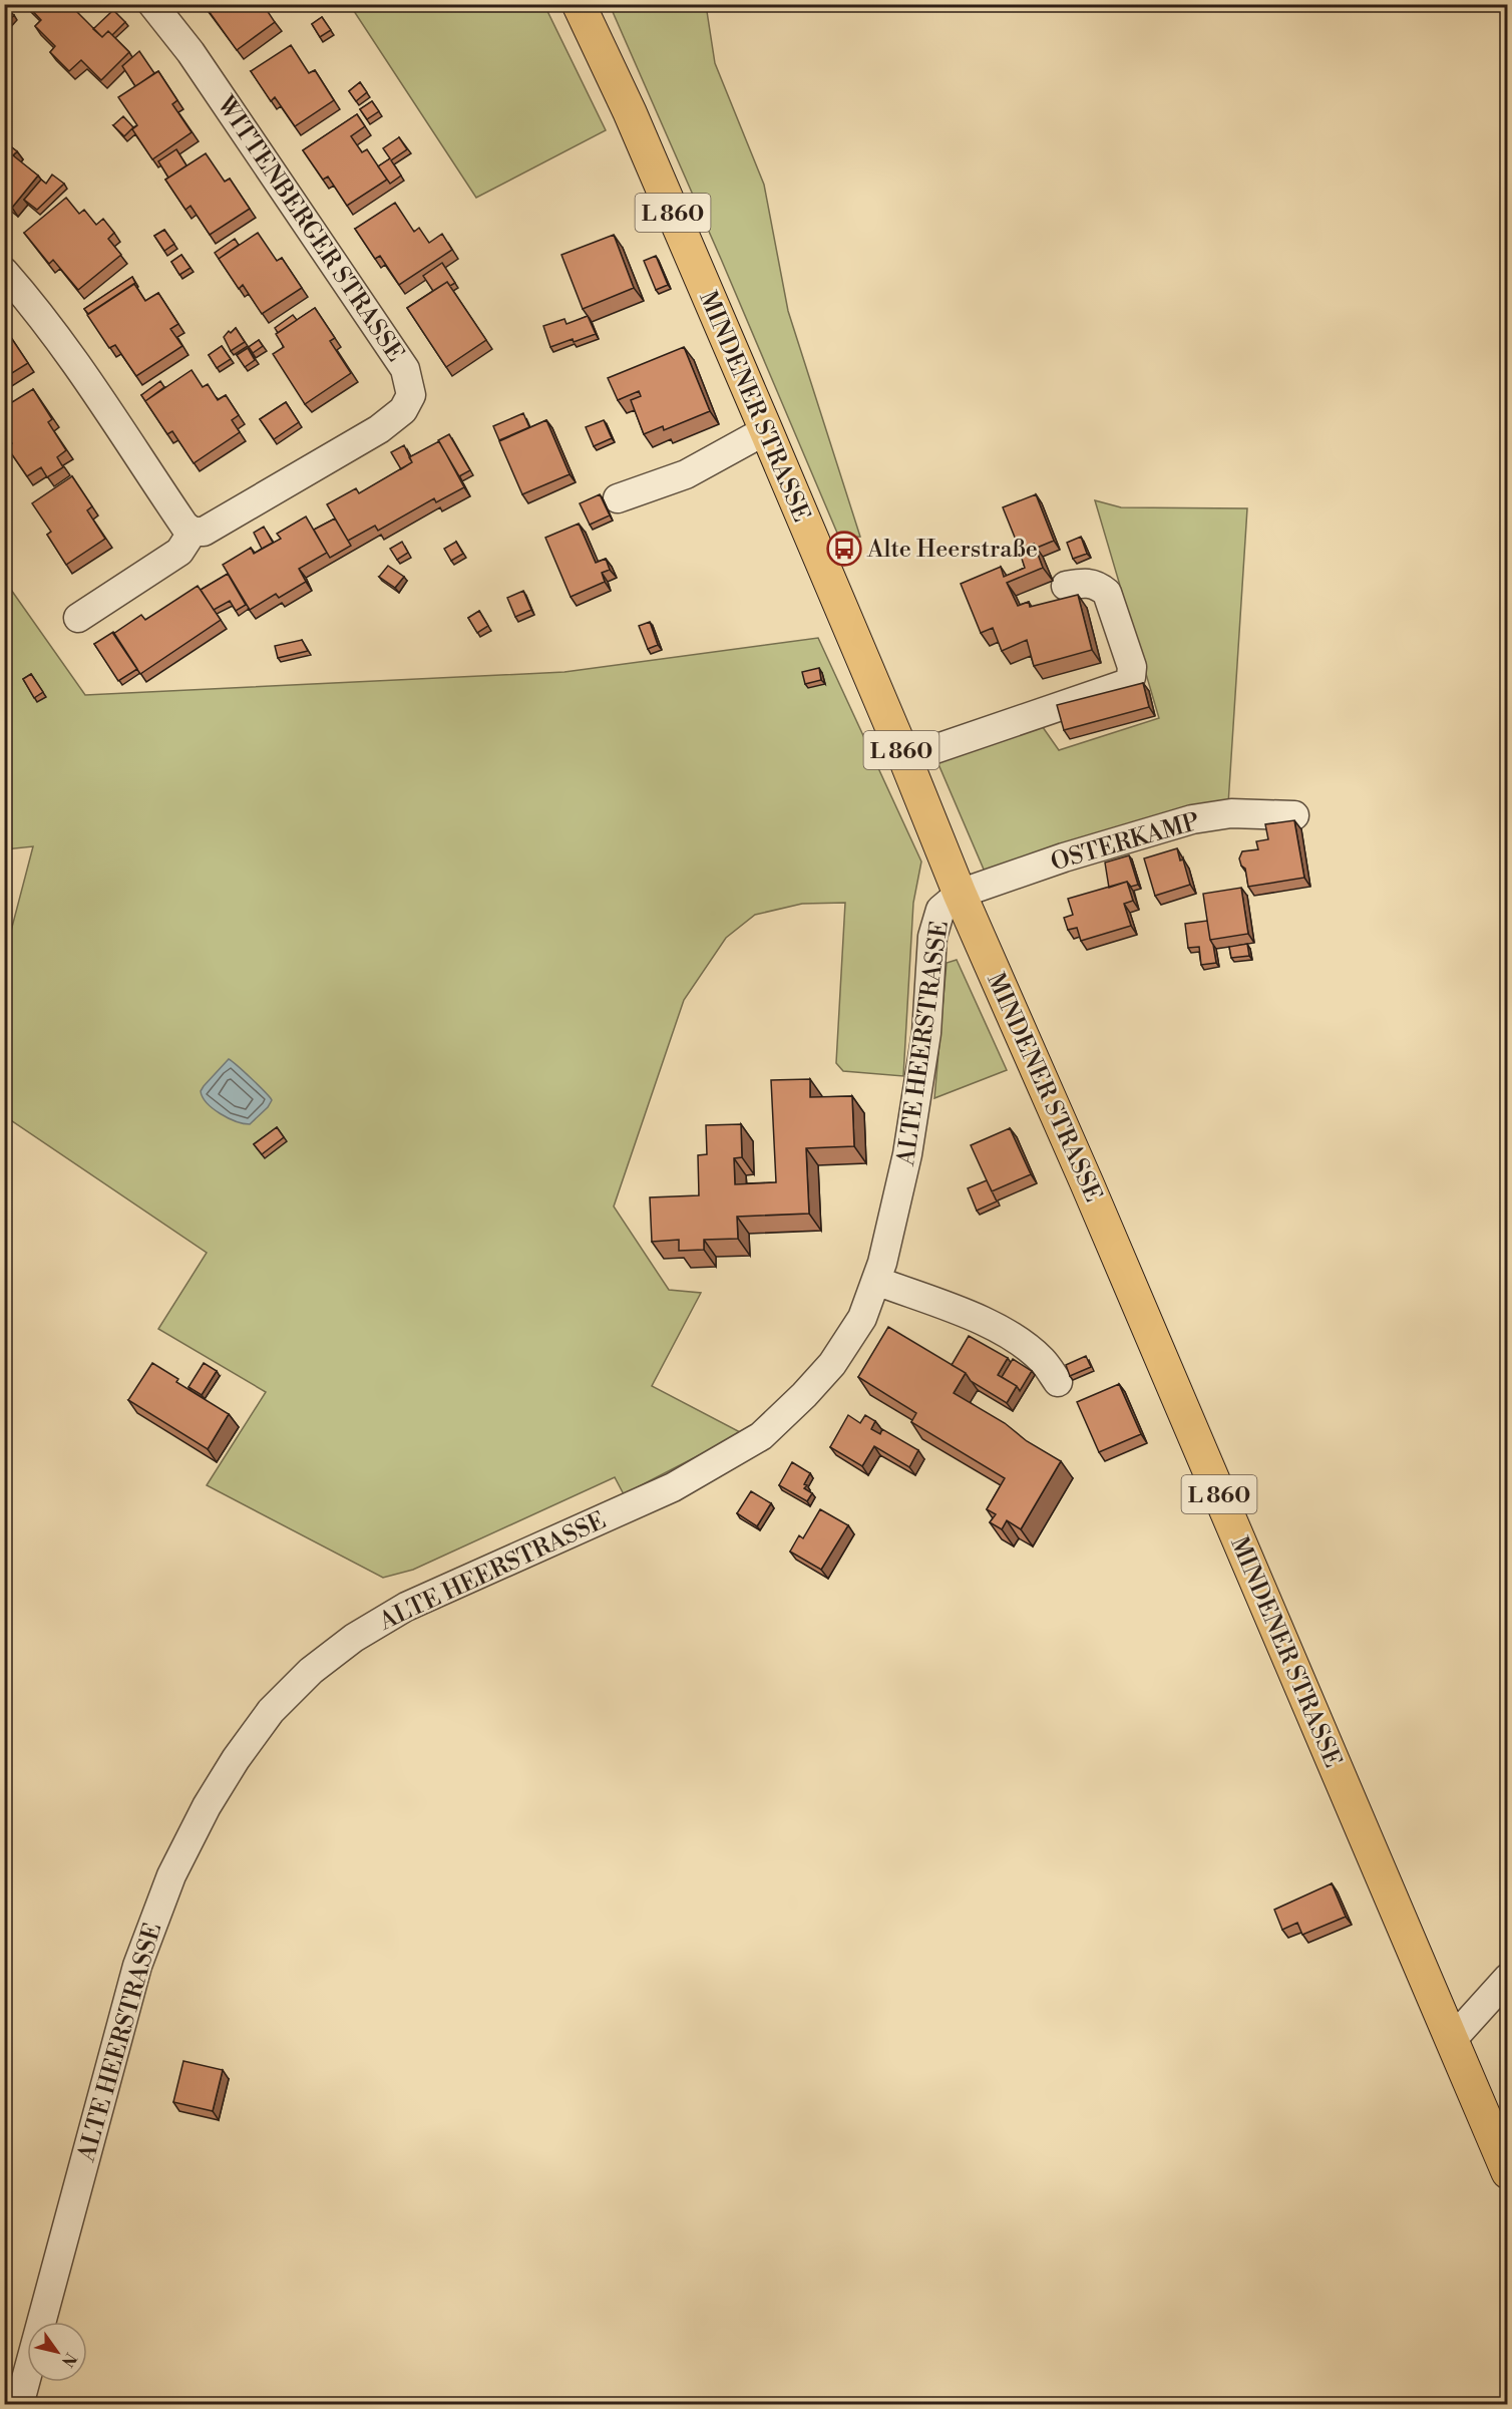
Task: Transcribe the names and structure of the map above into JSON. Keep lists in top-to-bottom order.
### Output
{
  "streets": {
    "main road": ["L 860", "MINDENER STRASSE"],
    "street": ["WITTENBERGER STRASSE", "OSTERKAMP", "ALTE HEERSTRASSE"]
  },
  "crossings": [
    ["MINDENER STRASSE", "OSTERKAMP"],
    ["MINDENER STRASSE", "ALTE HEERSTRASSE"],
    ["OSTERKAMP", "ALTE HEERSTRASSE"]
  ],
  "places": {
    "bus stop": ["Alte Heerstraße"]
  },
  "north": "bottom right"
}
